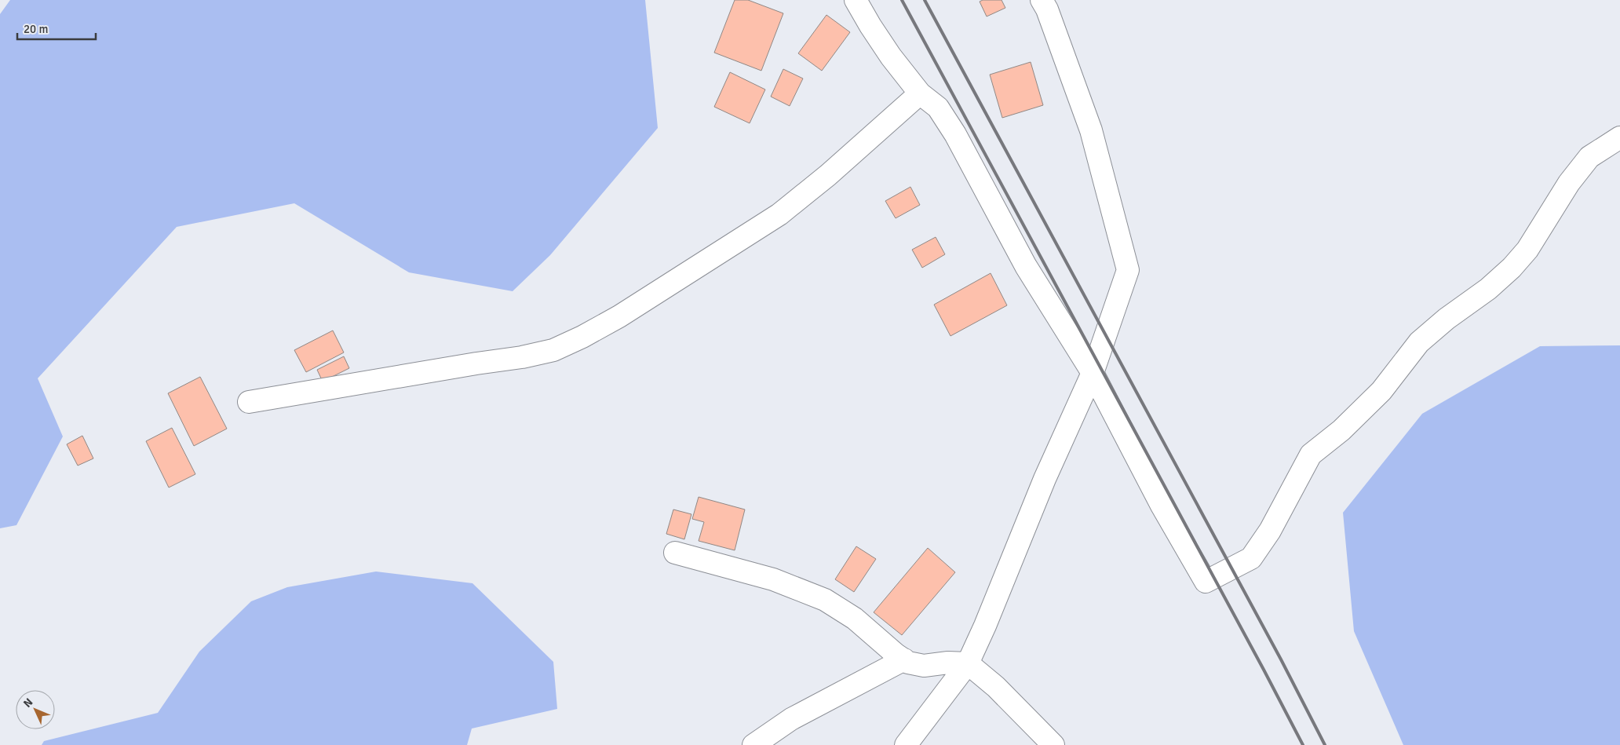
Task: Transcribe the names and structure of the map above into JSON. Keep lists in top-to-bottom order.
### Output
{
  "scale_bar": "20 m",
  "north": "top left"
}
